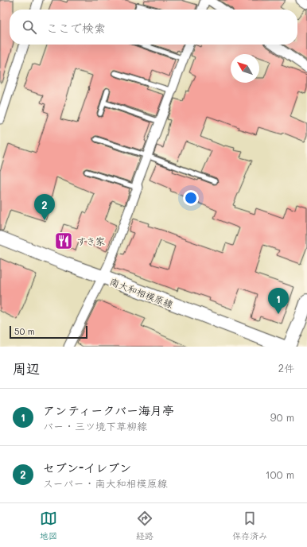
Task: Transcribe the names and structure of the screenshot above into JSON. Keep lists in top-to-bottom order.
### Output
{
  "streets": {
    "street": ["南大和相模原線"]
  },
  "places": {
    "restaurant": ["すき家"]
  },
  "scale_bar": "50 m",
  "north": "top left",
  "page": {
    "search": "ここで検索",
    "pins": ["2", "1"],
    "scale": "50 m",
    "heading": ["周辺", "2件"],
    "list": [
      {
        "mark": "1",
        "name": "アンティークバー海月亭",
        "note": "バー · 三ツ境下草柳線",
        "value": "90 m"
      },
      {
        "mark": "2",
        "name": "セブン-イレブン",
        "note": "スーパー · 南大和相模原線",
        "value": "100 m"
      }
    ],
    "nav": ["地図", "経路", "保存済み"]
  }
}
